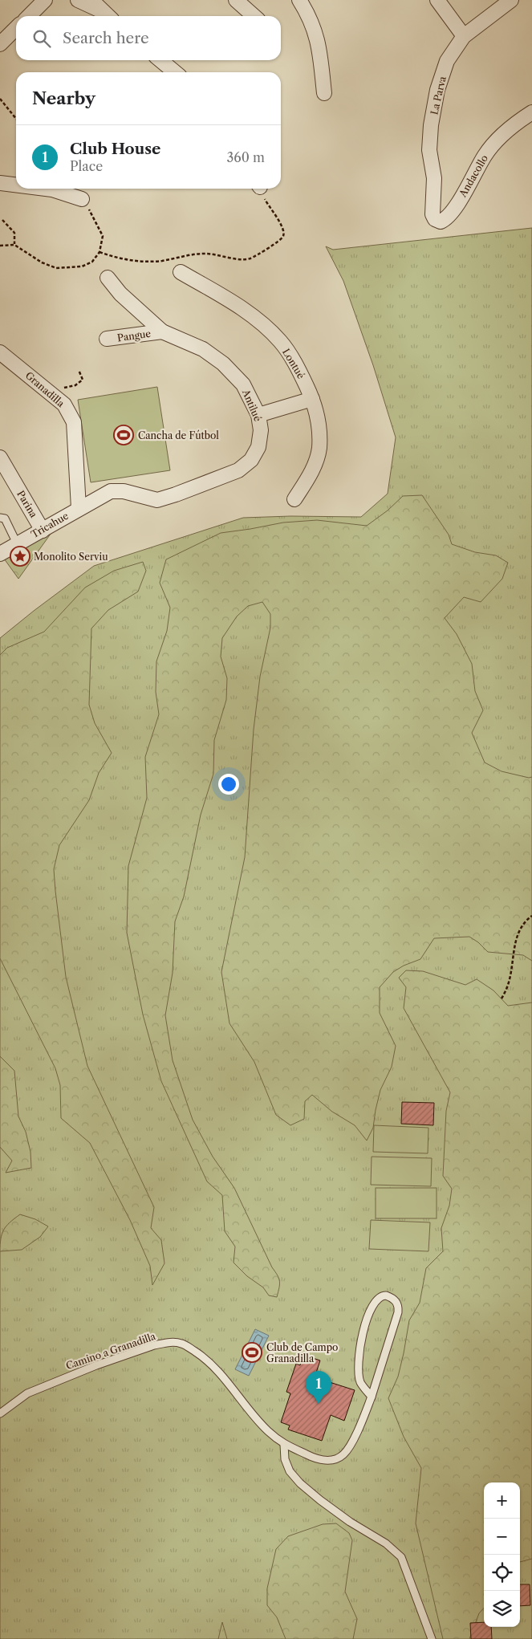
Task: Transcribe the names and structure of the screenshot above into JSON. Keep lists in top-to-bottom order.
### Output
{
  "streets": {
    "street": [
      "La Parva",
      "Andacollo",
      "Pangue",
      "Lontué",
      "Granadilla",
      "Antilué",
      "Parina",
      "Tricahue"
    ],
    "lane": ["Camino a Granadilla"]
  },
  "crossings": [
    ["La Parva", "Andacollo"],
    ["Pangue", "Antilué"],
    ["Granadilla", "Antilué"],
    ["Granadilla", "Tricahue"],
    ["Antilué", "Tricahue"],
    ["Parina", "Tricahue"]
  ],
  "places": {
    "sports": ["Cancha de Fútbol", "Club de Campo Granadilla"],
    "place": ["Monolito Serviu"]
  },
  "page": {
    "search": "Search here",
    "heading": "Nearby",
    "list": [
      {
        "mark": "1",
        "name": "Club House",
        "note": "Place",
        "value": "360 m"
      }
    ],
    "pins": "1",
    "map_buttons": ["+", "−"]
  }
}
